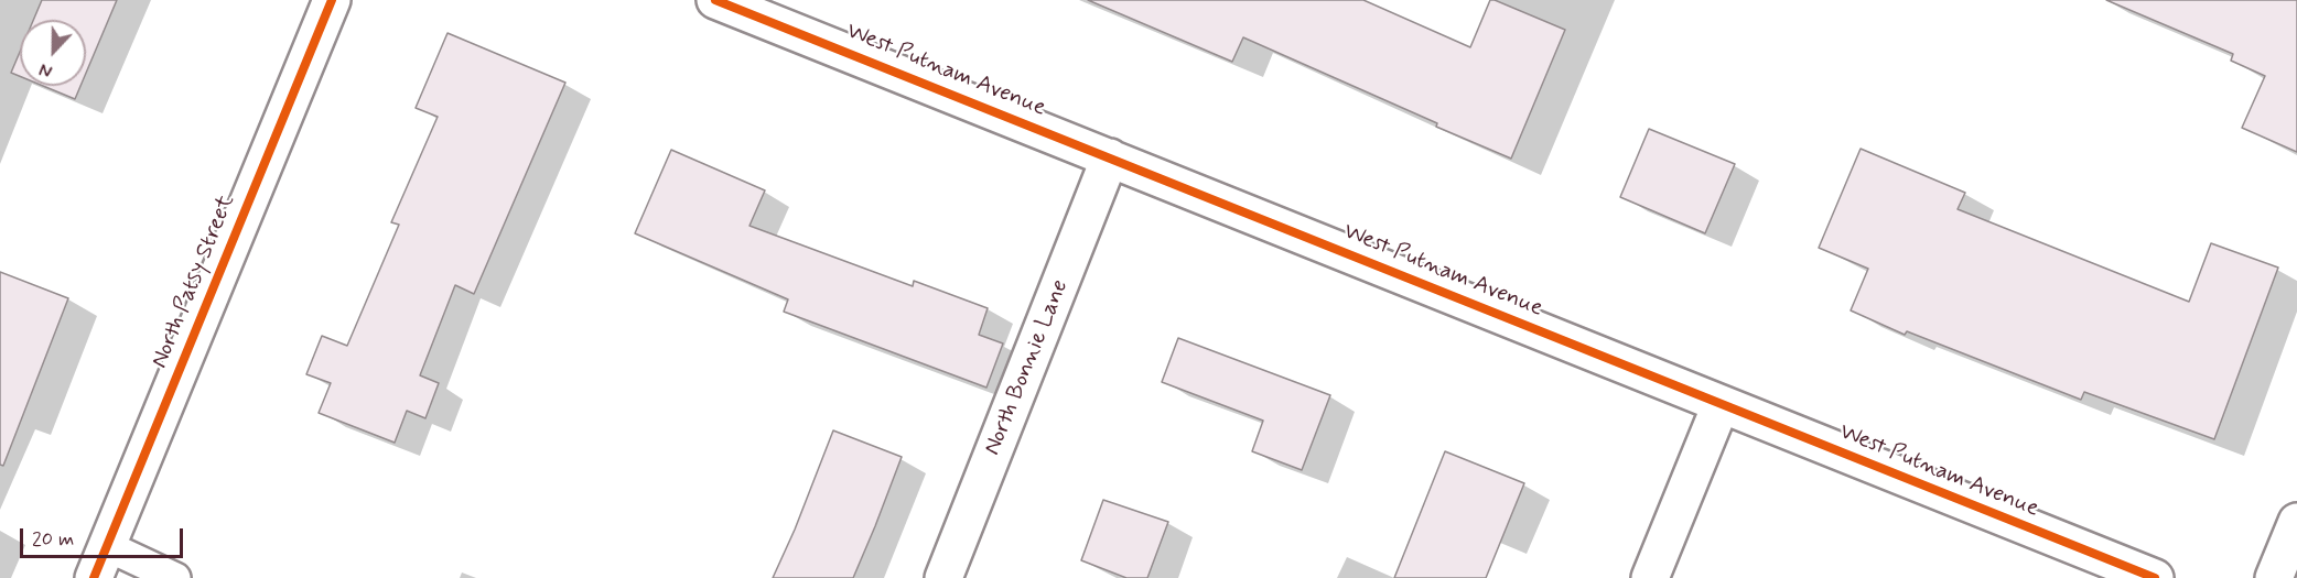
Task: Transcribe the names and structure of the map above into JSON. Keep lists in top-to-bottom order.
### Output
{
  "streets": {
    "street": ["West Putnam Avenue", "North Patsy Street", "North Bonnie Lane"]
  },
  "crossings": [
    ["West Putnam Avenue", "North Bonnie Lane"]
  ],
  "scale_bar": "20 m",
  "north": "bottom"
}
